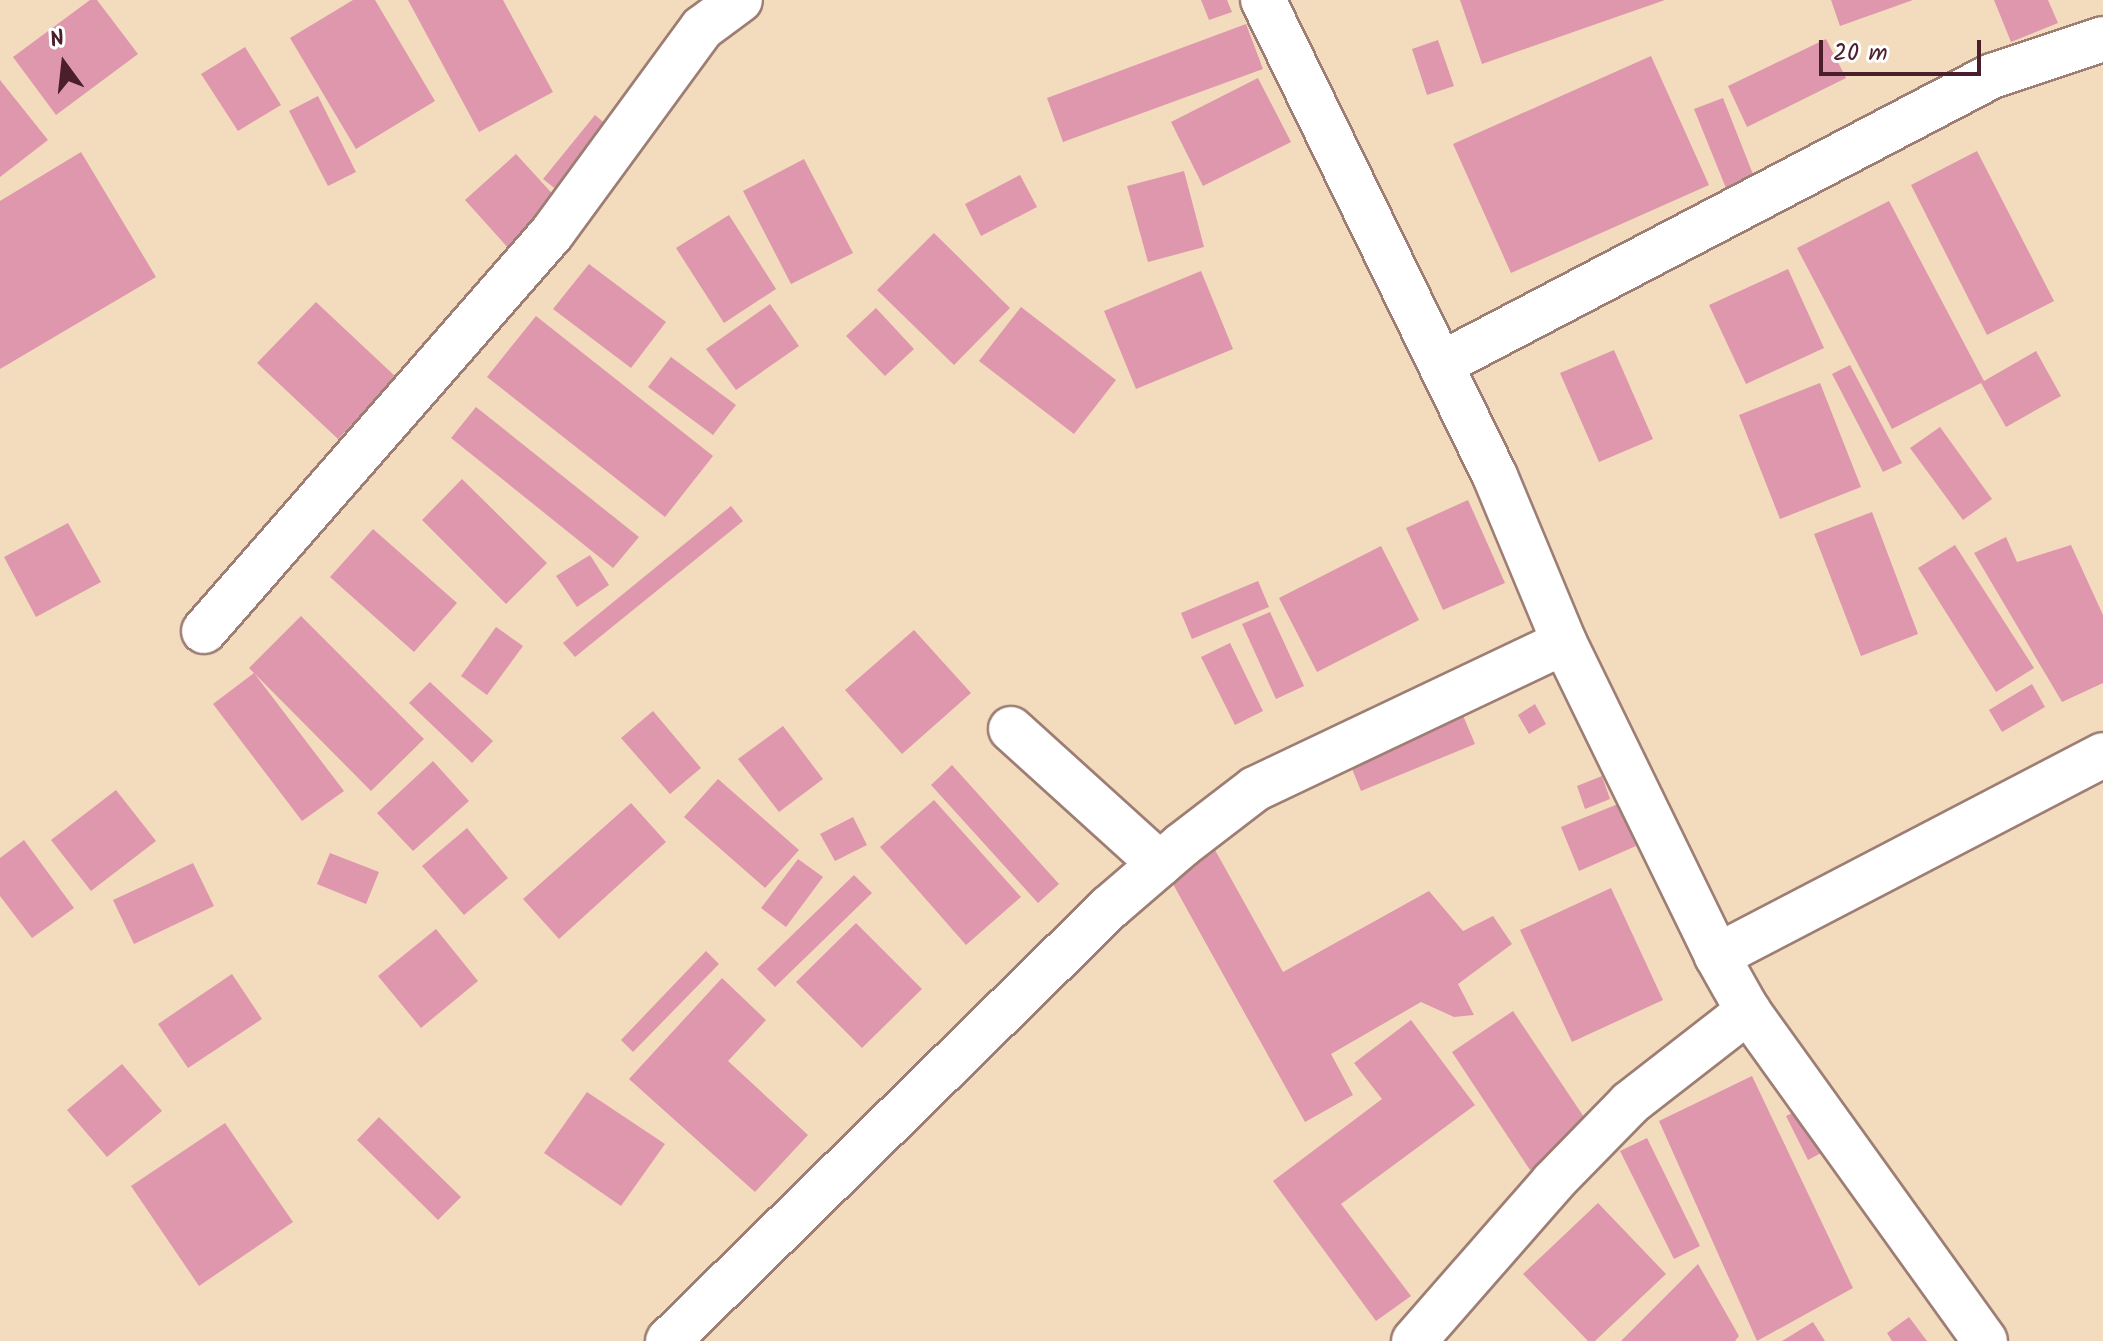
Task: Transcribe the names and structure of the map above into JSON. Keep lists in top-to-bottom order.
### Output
{
  "scale_bar": "20 m",
  "north": "top"
}
